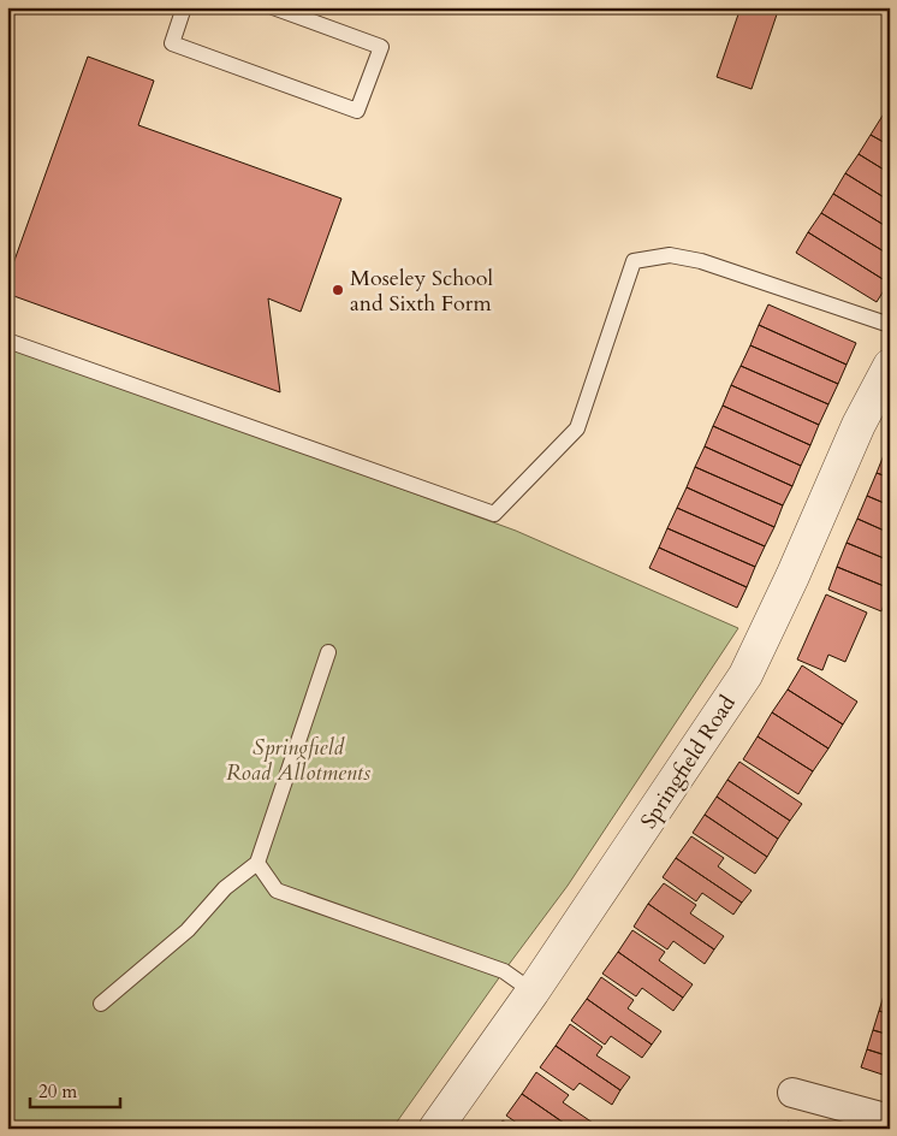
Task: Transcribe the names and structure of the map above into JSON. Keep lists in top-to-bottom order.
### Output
{
  "streets": {
    "street": ["Springfield Road"]
  },
  "parks": ["Springfield Road Allotments"],
  "places": ["Moseley School and Sixth Form"],
  "scale_bar": "20 m"
}
